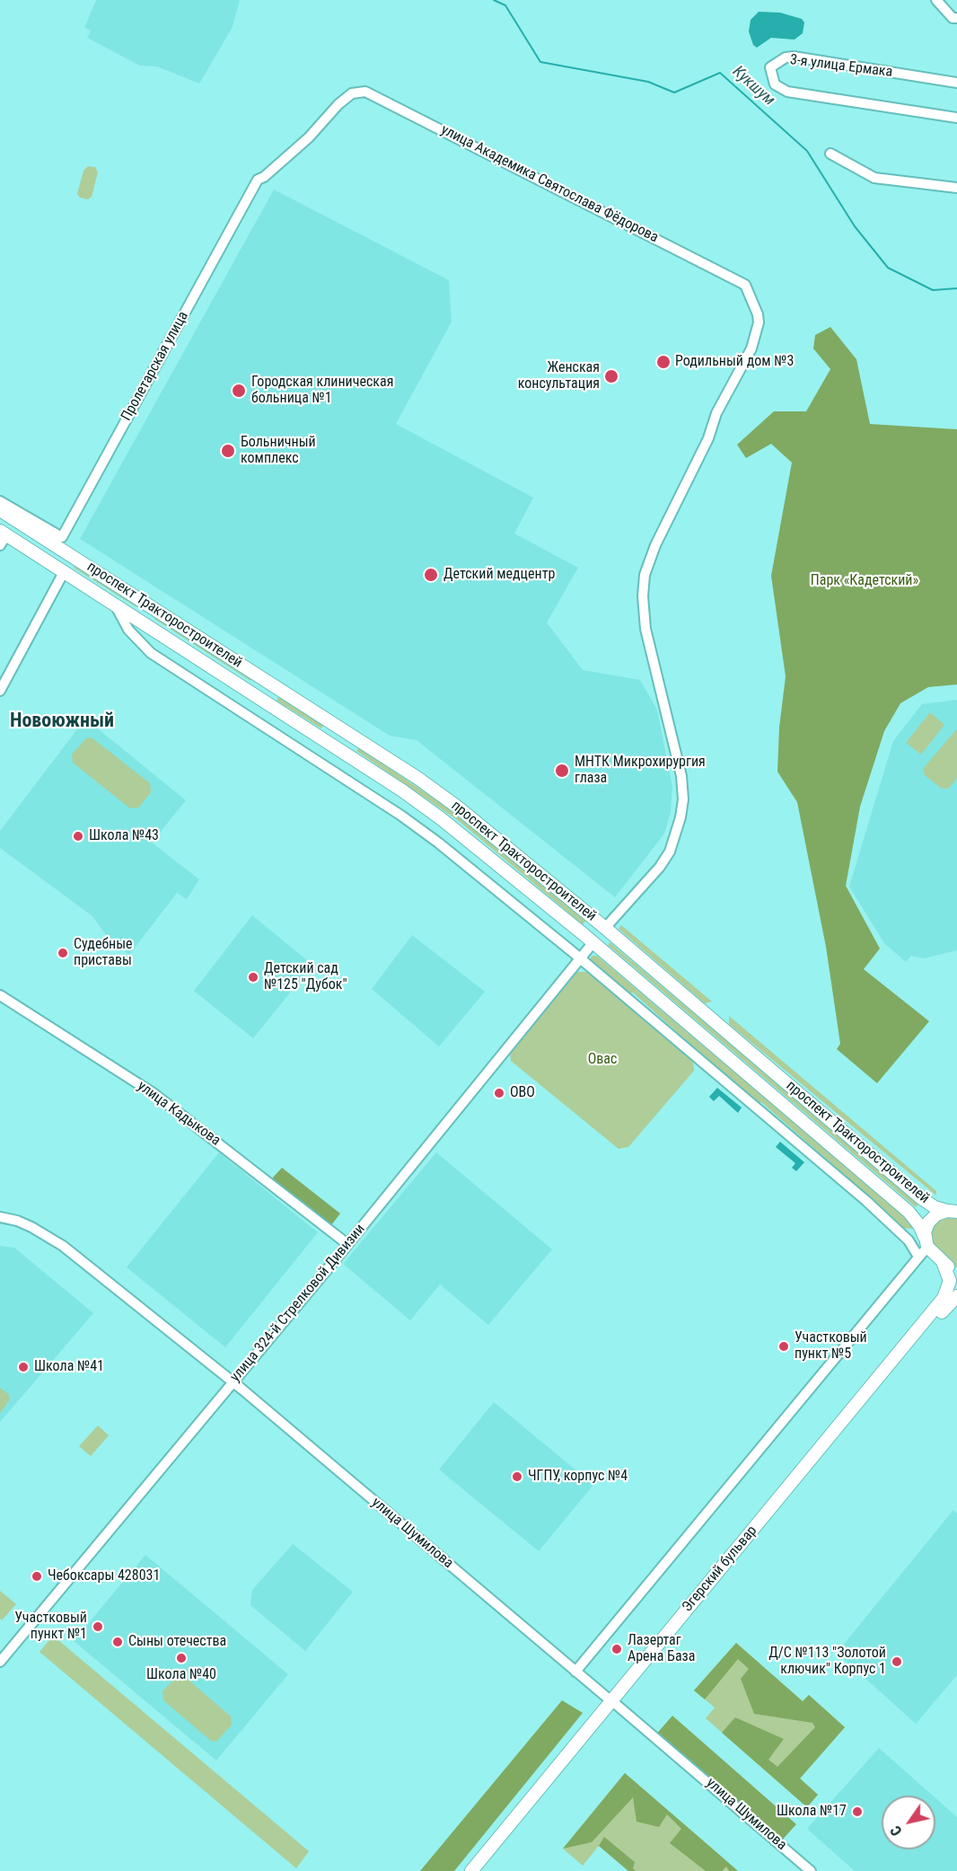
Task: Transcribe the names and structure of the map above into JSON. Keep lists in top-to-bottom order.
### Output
{
  "streets": {
    "main road": ["проспект Тракторостроителей", "Эгерский бульвар"],
    "street": [
      "3-я улица Ермака",
      "улица Академика Святослава Фёдорова",
      "Пролетарская улица",
      "улица Кадыкова",
      "улица 324-й Стрелковой Дивизии",
      "улица Шумилова"
    ]
  },
  "crossings": [
    ["улица Академика Святослава Фёдорова", "Пролетарская улица"],
    ["улица Академика Святослава Фёдорова", "проспект Тракторостроителей"],
    ["проспект Тракторостроителей", "улица 324-й Стрелковой Дивизии"],
    ["проспект Тракторостроителей", "Эгерский бульвар"],
    ["улица Кадыкова", "улица 324-й Стрелковой Дивизии"],
    ["улица 324-й Стрелковой Дивизии", "улица Шумилова"],
    ["улица Шумилова", "Эгерский бульвар"]
  ],
  "districts": ["Новоюжный"],
  "water": ["Кукшум"],
  "parks": ["Парк «Кадетский»", "Овас"],
  "places": [
    "Родильный дом №3",
    "Женская консультация",
    "Городская клиническая больница №1",
    "Больничный комплекс",
    "Детский медцентр",
    "МНТК Микрохирургия глаза",
    "Школа №43",
    "Судебные приставы",
    "Детский сад №125 \"Дубок\"",
    "ОВО",
    "Участковый пункт №5",
    "Школа №41",
    "ЧГПУ, корпус №4",
    "Чебоксары 428031",
    "Участковый пункт №1",
    "Сыны отечества",
    "Лазертаг Арена База",
    "Школа №40",
    "Д/С №113 \"Золотой ключик\" Корпус 1",
    "Школа №17"
  ],
  "north": "bottom left"
}
